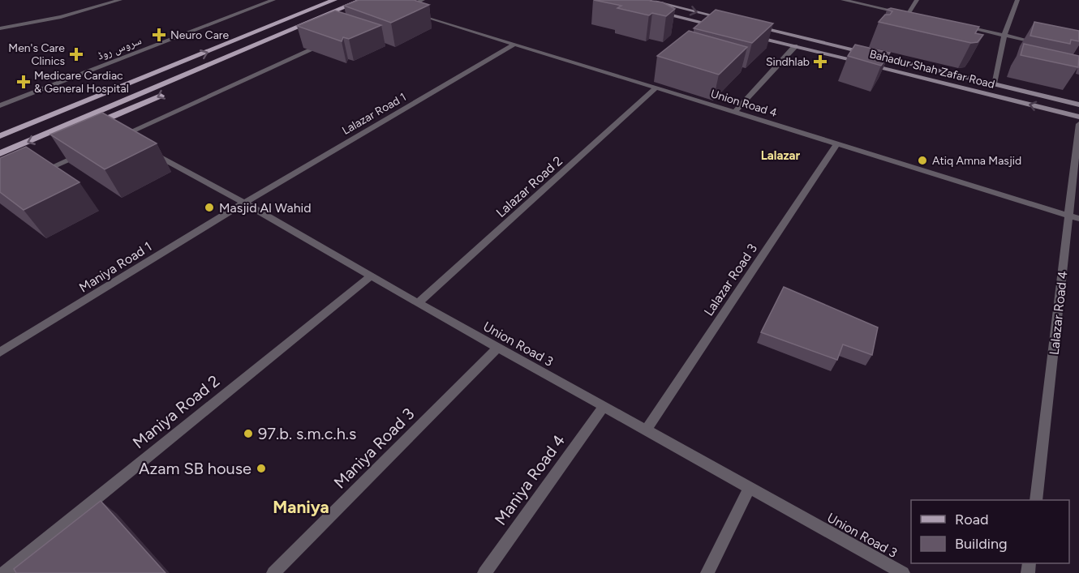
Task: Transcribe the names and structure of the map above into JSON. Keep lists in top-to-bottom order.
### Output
{
  "streets": {
    "main road": ["Bahadur Shah Zafar Road"],
    "street": [
      "سروس روڈ",
      "Union Road 4",
      "Lalazar Road 1",
      "Lalazar Road 2",
      "Maniya Road 1",
      "Lalazar Road 3",
      "Lalazar Road 4",
      "Union Road 3",
      "Maniya Road 2",
      "Maniya Road 3",
      "Maniya Road 4"
    ]
  },
  "crossings": [
    ["Union Road 4", "Lalazar Road 1"],
    ["Union Road 4", "Lalazar Road 2"],
    ["Union Road 4", "Lalazar Road 3"],
    ["Union Road 4", "Lalazar Road 4"],
    ["Lalazar Road 1", "Maniya Road 1"],
    ["Lalazar Road 1", "Union Road 3"],
    ["Lalazar Road 2", "Union Road 3"],
    ["Maniya Road 1", "Union Road 3"],
    ["Lalazar Road 3", "Union Road 3"],
    ["Union Road 3", "Maniya Road 2"],
    ["Union Road 3", "Maniya Road 3"],
    ["Union Road 3", "Maniya Road 4"]
  ],
  "districts": ["Lalazar", "Maniya"],
  "places": {
    "health": [
      "Neuro Care",
      "Men's Care Clinics",
      "Sindhlab",
      "Medicare Cardiac & General Hospital"
    ],
    "other": [
      "Atiq Amna Masjid",
      "Masjid Al Wahid",
      "97.b. s.m.c.h.s",
      "Azam SB house"
    ]
  },
  "legend": ["Road", "Building"]
}
